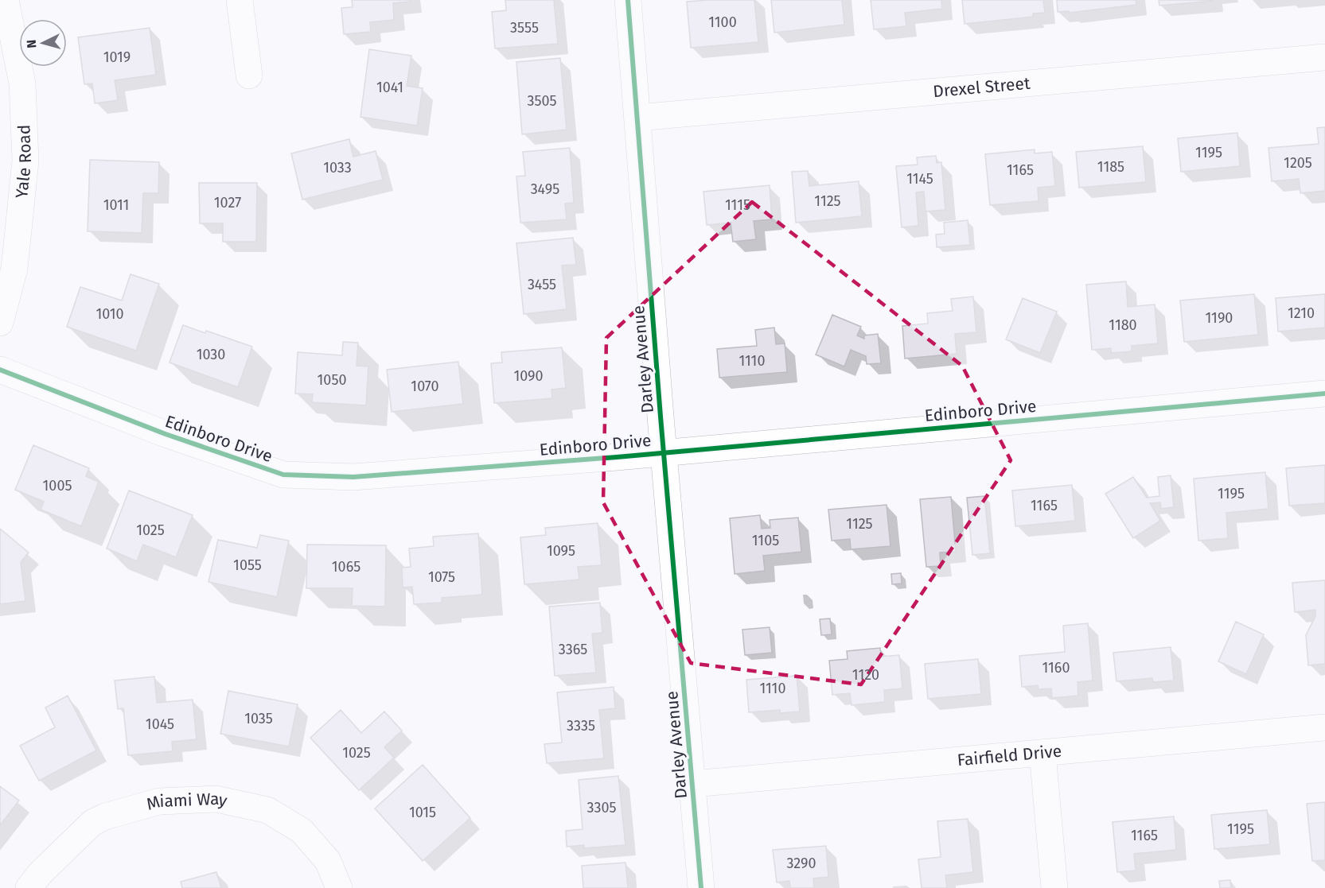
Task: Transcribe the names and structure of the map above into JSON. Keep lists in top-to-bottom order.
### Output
{
  "streets": {
    "street": [
      "Drexel Street",
      "Yale Road",
      "Darley Avenue",
      "Edinboro Drive",
      "Fairfield Drive",
      "Miami Way"
    ]
  },
  "crossings": [
    ["Drexel Street", "Darley Avenue"],
    ["Darley Avenue", "Edinboro Drive"],
    ["Darley Avenue", "Fairfield Drive"]
  ],
  "house_numbers": [
    "1100",
    "3555",
    "1019",
    "1041",
    "3505",
    "1195",
    "1205",
    "1185",
    "1033",
    "1165",
    "1145",
    "3495",
    "1125",
    "1027",
    "1011",
    "1115",
    "3455",
    "1210",
    "1010",
    "1190",
    "1180",
    "1030",
    "1110",
    "1090",
    "1050",
    "1070",
    "1005",
    "1195",
    "1165",
    "1125",
    "1025",
    "1105",
    "1095",
    "1055",
    "1065",
    "1075",
    "3365",
    "1160",
    "1120",
    "1110",
    "1035",
    "1045",
    "3335",
    "1025",
    "3305",
    "1015",
    "1195",
    "1165",
    "3290"
  ],
  "north": "left"
}
